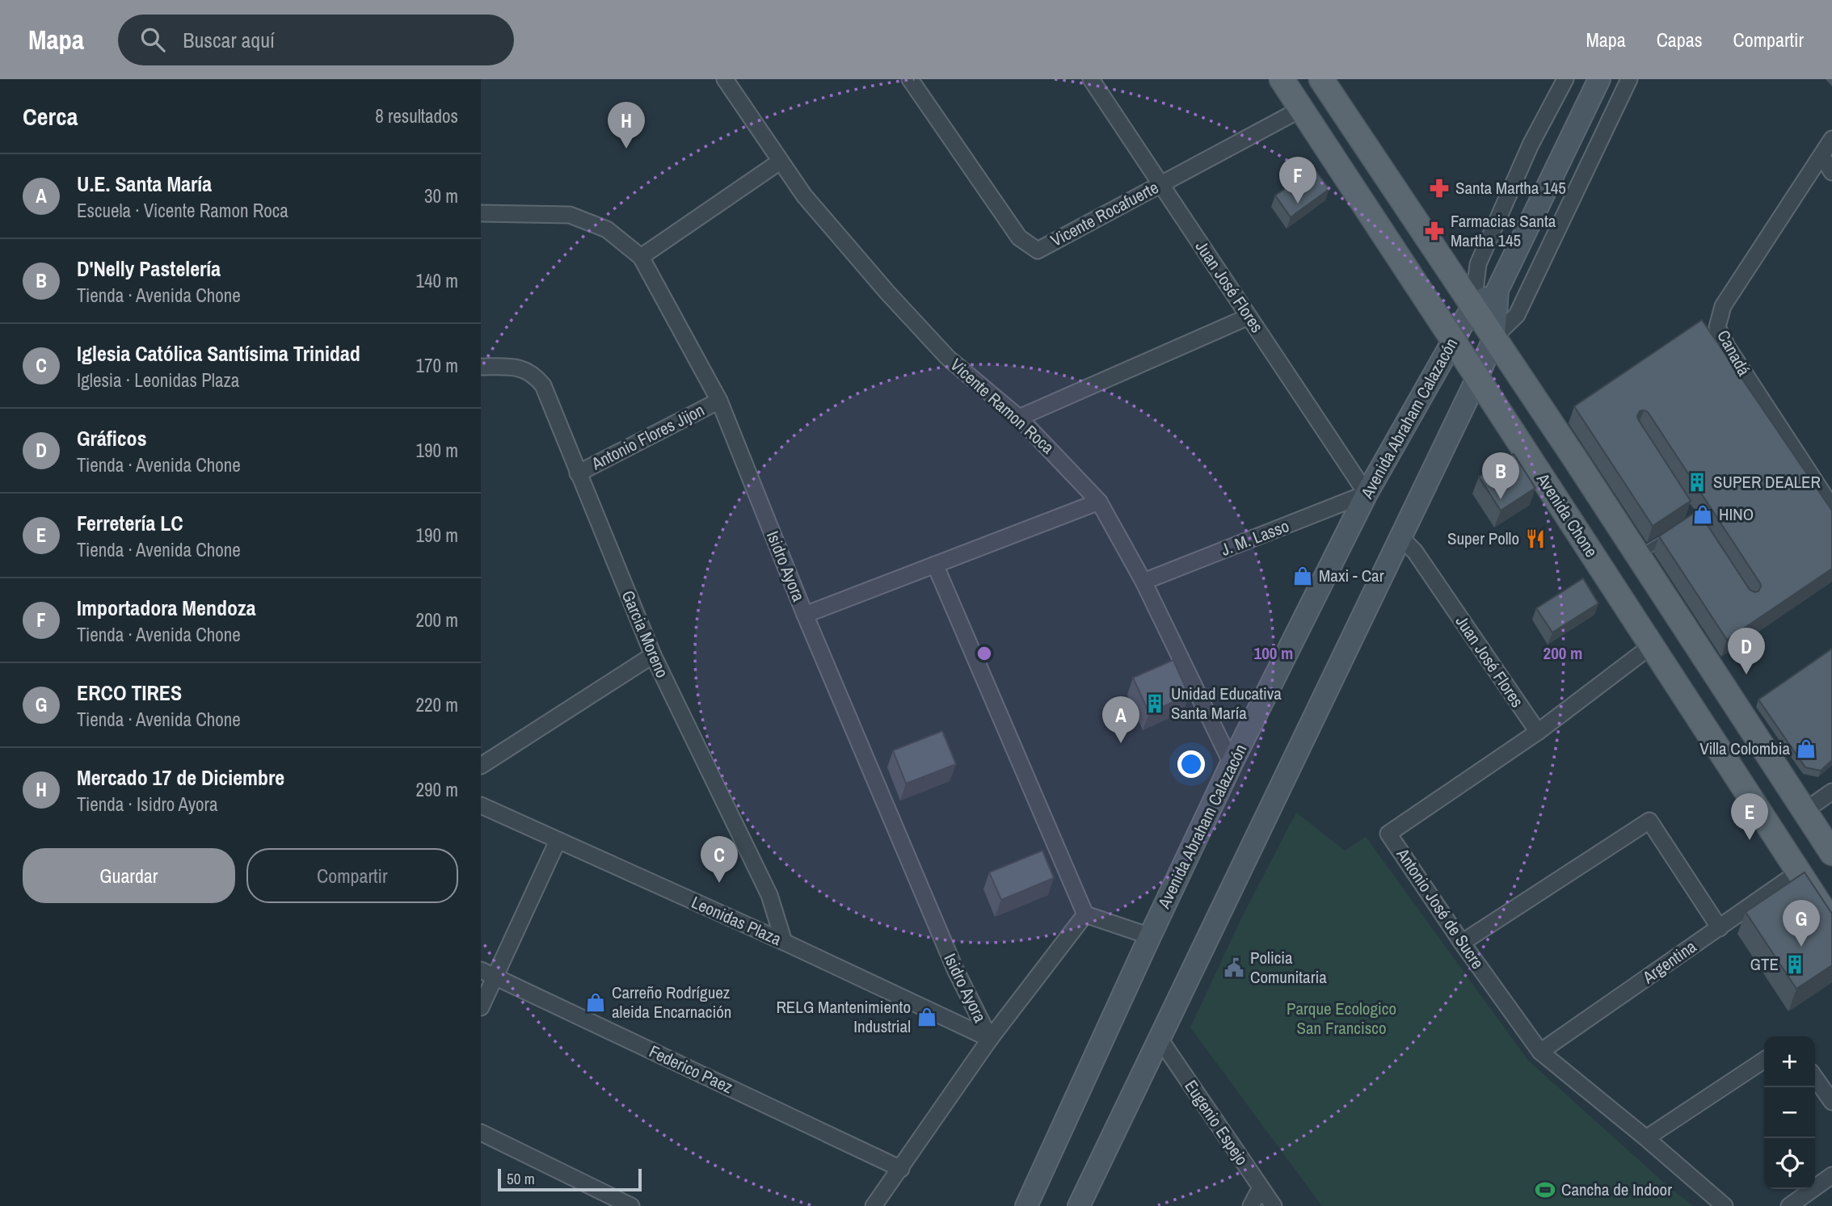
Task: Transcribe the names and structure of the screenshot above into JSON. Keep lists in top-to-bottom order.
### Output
{
  "streets": {
    "main road": ["Avenida Abraham Calazacón", "Avenida Chone"],
    "street": [
      "Vicente Rocafuerte",
      "Juan José Flores",
      "Canadá",
      "Vicente Ramon Roca",
      "Antonio Flores Jijon",
      "J. M. Lasso",
      "Isidro Ayora",
      "Garcia Moreno",
      "Antonio José de Sucre",
      "Leonidas Plaza",
      "Argentina",
      "Federico Paez",
      "Eugenio Espejo"
    ]
  },
  "crossings": [
    ["Vicente Rocafuerte", "Juan José Flores"],
    ["Vicente Rocafuerte", "Avenida Chone"],
    ["Juan José Flores", "Avenida Abraham Calazacón"],
    ["Juan José Flores", "J. M. Lasso"],
    ["Juan José Flores", "Antonio José de Sucre"],
    ["Vicente Ramon Roca", "Avenida Abraham Calazacón"],
    ["Vicente Ramon Roca", "J. M. Lasso"],
    ["Avenida Abraham Calazacón", "Avenida Chone"],
    ["Avenida Abraham Calazacón", "J. M. Lasso"],
    ["Antonio Flores Jijon", "Isidro Ayora"],
    ["Antonio Flores Jijon", "Garcia Moreno"],
    ["Avenida Chone", "Antonio José de Sucre"],
    ["Avenida Chone", "Argentina"],
    ["Isidro Ayora", "Leonidas Plaza"],
    ["Garcia Moreno", "Leonidas Plaza"],
    ["Antonio José de Sucre", "Argentina"]
  ],
  "parks": ["Parque Ecologico San Francisco"],
  "places": {
    "pharmacy": ["Santa Martha 145", "Farmacias Santa Martha 145"],
    "building": ["SUPER DEALER", "Unidad Educativa Santa María", "GTE"],
    "shop": [
      "HINO",
      "Maxi - Car",
      "Villa Colombia",
      "Carreño Rodríguez aleida Encarnación",
      "RELG Mantenimiento Industrial"
    ],
    "restaurant": ["Super Pollo"],
    "public building": ["Policia Comunitaria"],
    "sports": ["Cancha de Indoor"]
  },
  "scale_bar": "50 m",
  "page": {
    "header": "Mapa",
    "search": "Buscar aquí",
    "nav": ["Mapa", "Capas", "Compartir"],
    "heading": ["Cerca", "8 resultados"],
    "pins": [
      "H",
      "F",
      "B",
      "D",
      "A",
      "E",
      "C",
      "G"
    ],
    "list": [
      {
        "mark": "A",
        "name": "U.E. Santa María",
        "note": "Escuela · Vicente Ramon Roca",
        "value": "30 m"
      },
      {
        "mark": "B",
        "name": "D'Nelly Pastelería",
        "note": "Tienda · Avenida Chone",
        "value": "140 m"
      },
      {
        "mark": "C",
        "name": "Iglesia Católica Santísima Trinidad",
        "note": "Iglesia · Leonidas Plaza",
        "value": "170 m"
      },
      {
        "mark": "D",
        "name": "Gráficos",
        "note": "Tienda · Avenida Chone",
        "value": "190 m"
      },
      {
        "mark": "E",
        "name": "Ferretería LC",
        "note": "Tienda · Avenida Chone",
        "value": "190 m"
      },
      {
        "mark": "F",
        "name": "Importadora Mendoza",
        "note": "Tienda · Avenida Chone",
        "value": "200 m"
      },
      {
        "mark": "G",
        "name": "ERCO TIRES",
        "note": "Tienda · Avenida Chone",
        "value": "220 m"
      },
      {
        "mark": "H",
        "name": "Mercado 17 de Diciembre",
        "note": "Tienda · Isidro Ayora",
        "value": "290 m"
      }
    ],
    "buttons": ["Guardar", "Compartir"],
    "map_buttons": ["+", "−"],
    "scale": "50 m"
  },
  "rings": ["100 m", "200 m"]
}
